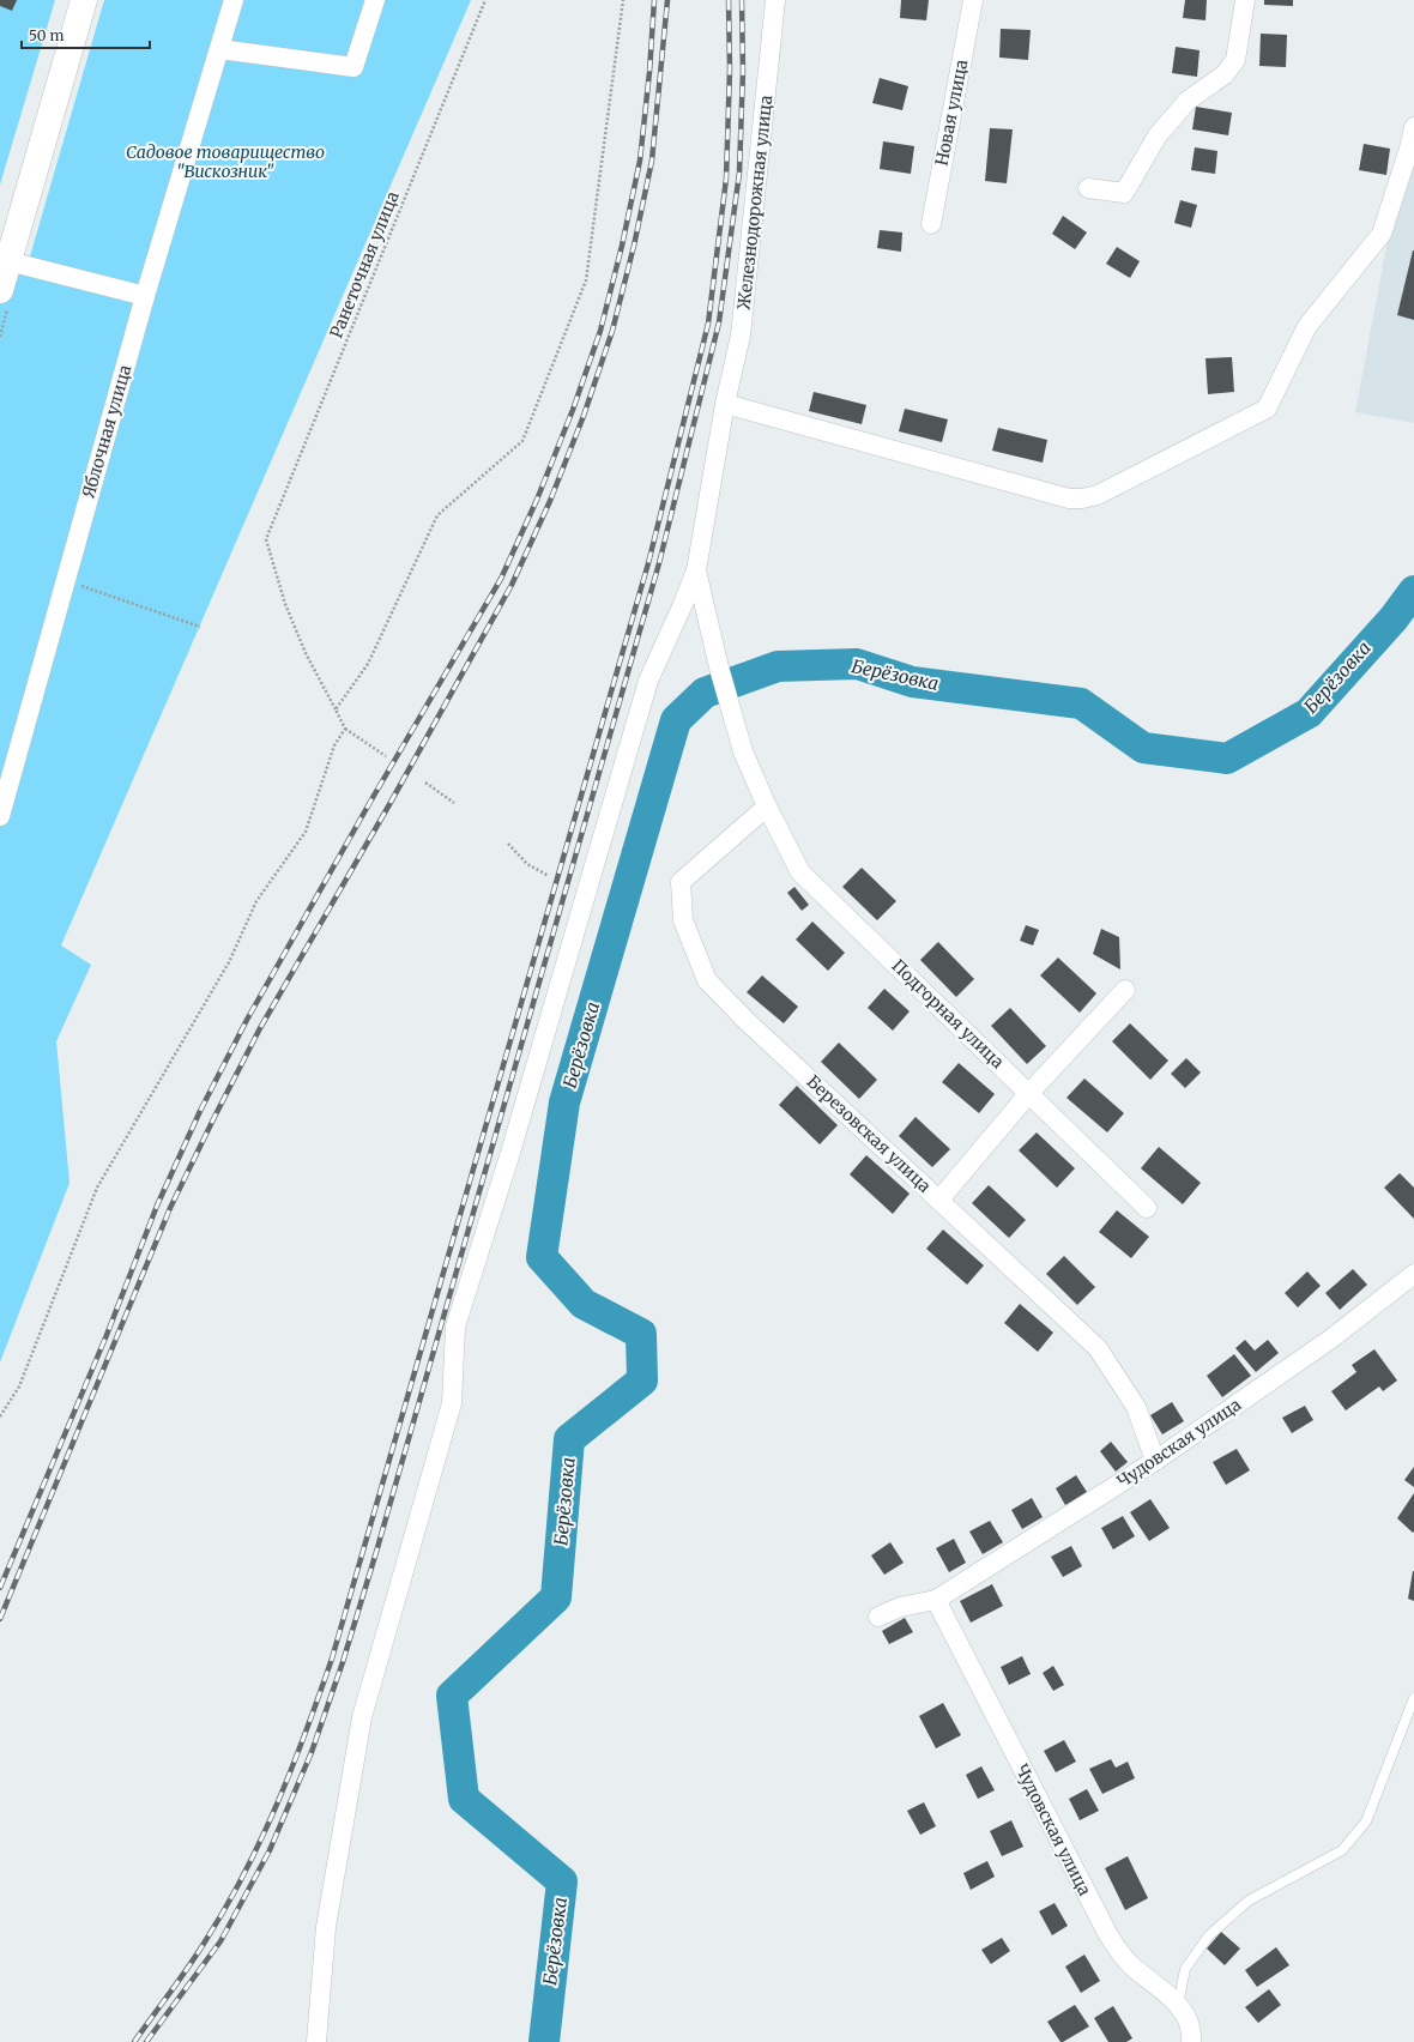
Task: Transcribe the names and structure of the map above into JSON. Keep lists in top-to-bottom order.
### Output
{
  "streets": {
    "street": [
      "Новая улица",
      "Железнодорожная улица",
      "Яблочная улица",
      "Подгорная улица",
      "Березовская улица",
      "Чудовская улица"
    ],
    "path": ["Ранеточная улица"]
  },
  "crossings": [
    ["Железнодорожная улица", "Подгорная улица"],
    ["Подгорная улица", "Березовская улица"],
    ["Березовская улица", "Чудовская улица"]
  ],
  "water": ["Берёзовка"],
  "parks": ["Садовое товарищество \"Вискозник\""],
  "scale_bar": "50 m"
}
